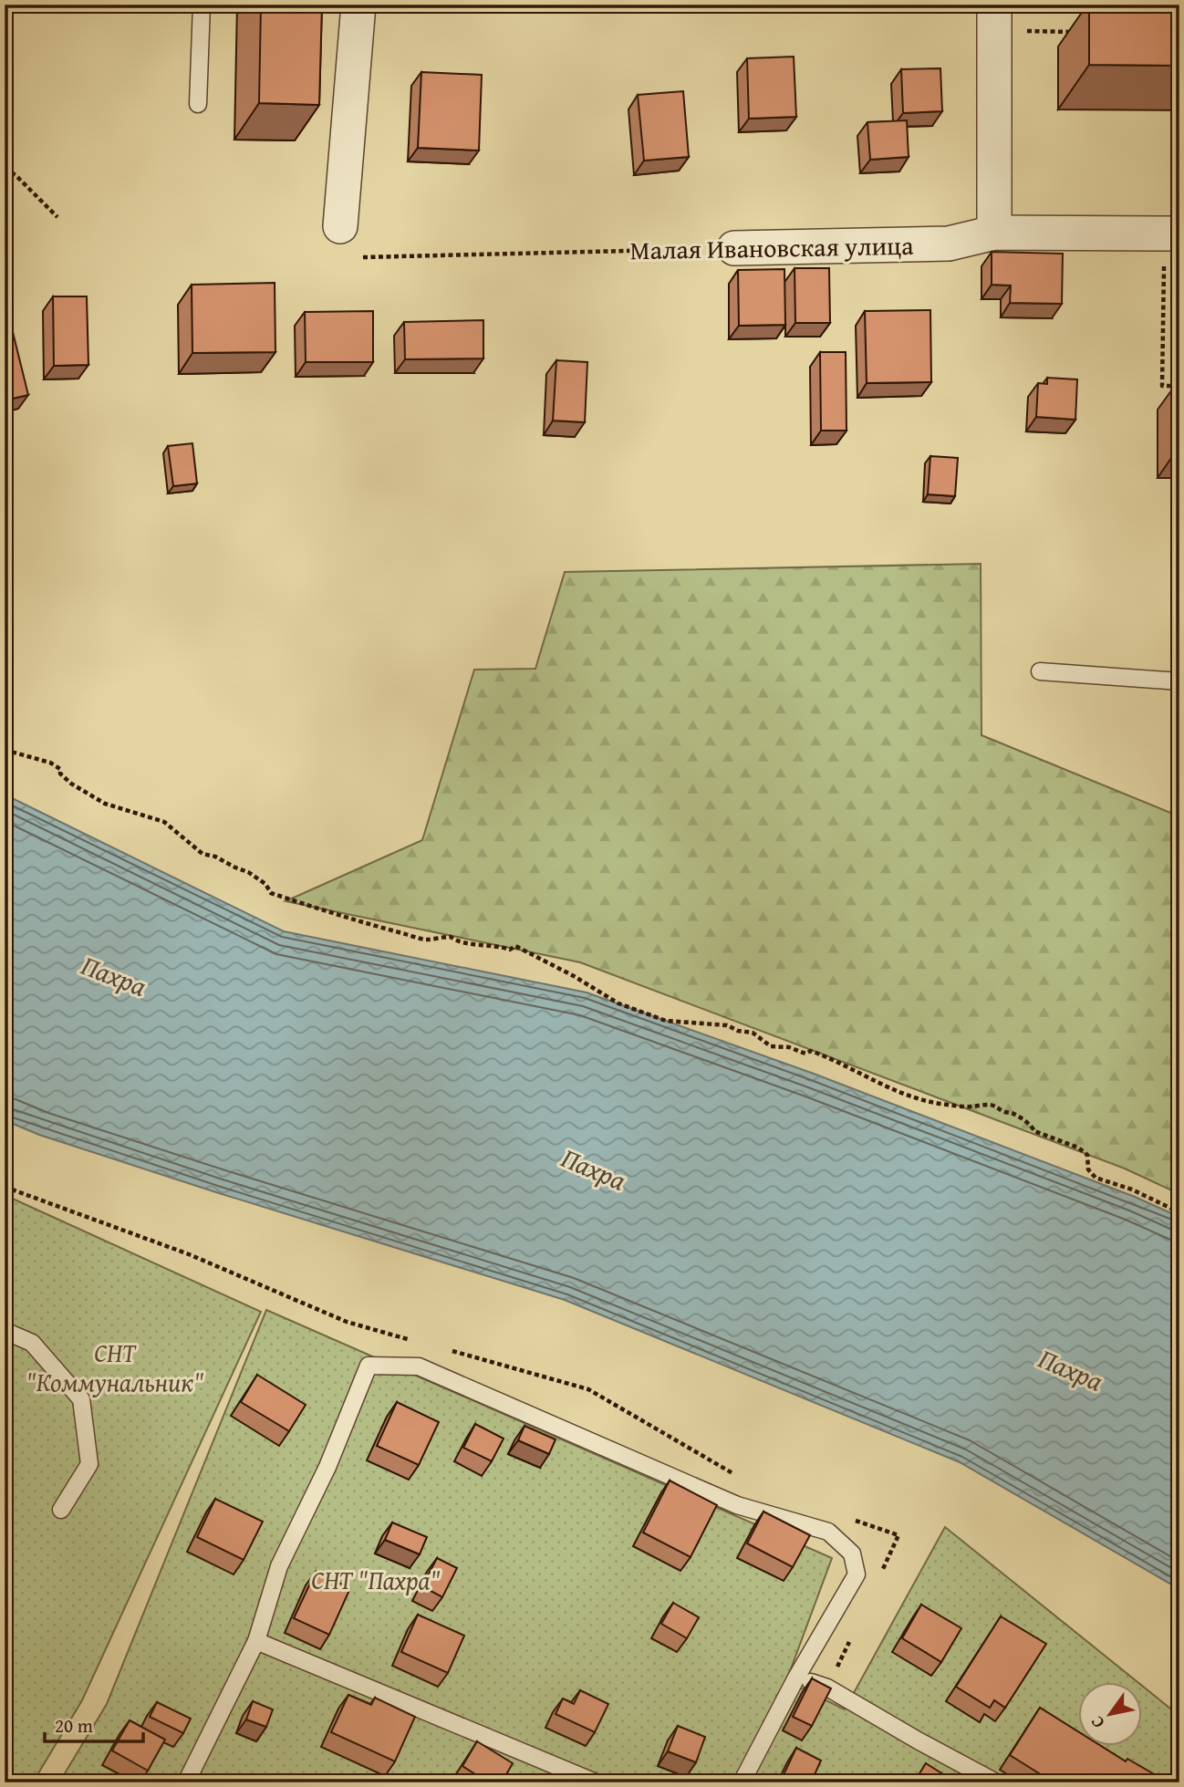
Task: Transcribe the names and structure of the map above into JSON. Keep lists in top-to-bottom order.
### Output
{
  "streets": {
    "street": ["Малая Ивановская улица"]
  },
  "water": ["Пахра"],
  "parks": ["СНТ \"Коммунальник\"", "СНТ \"Пахра\""],
  "scale_bar": "20 m",
  "north": "bottom left"
}
